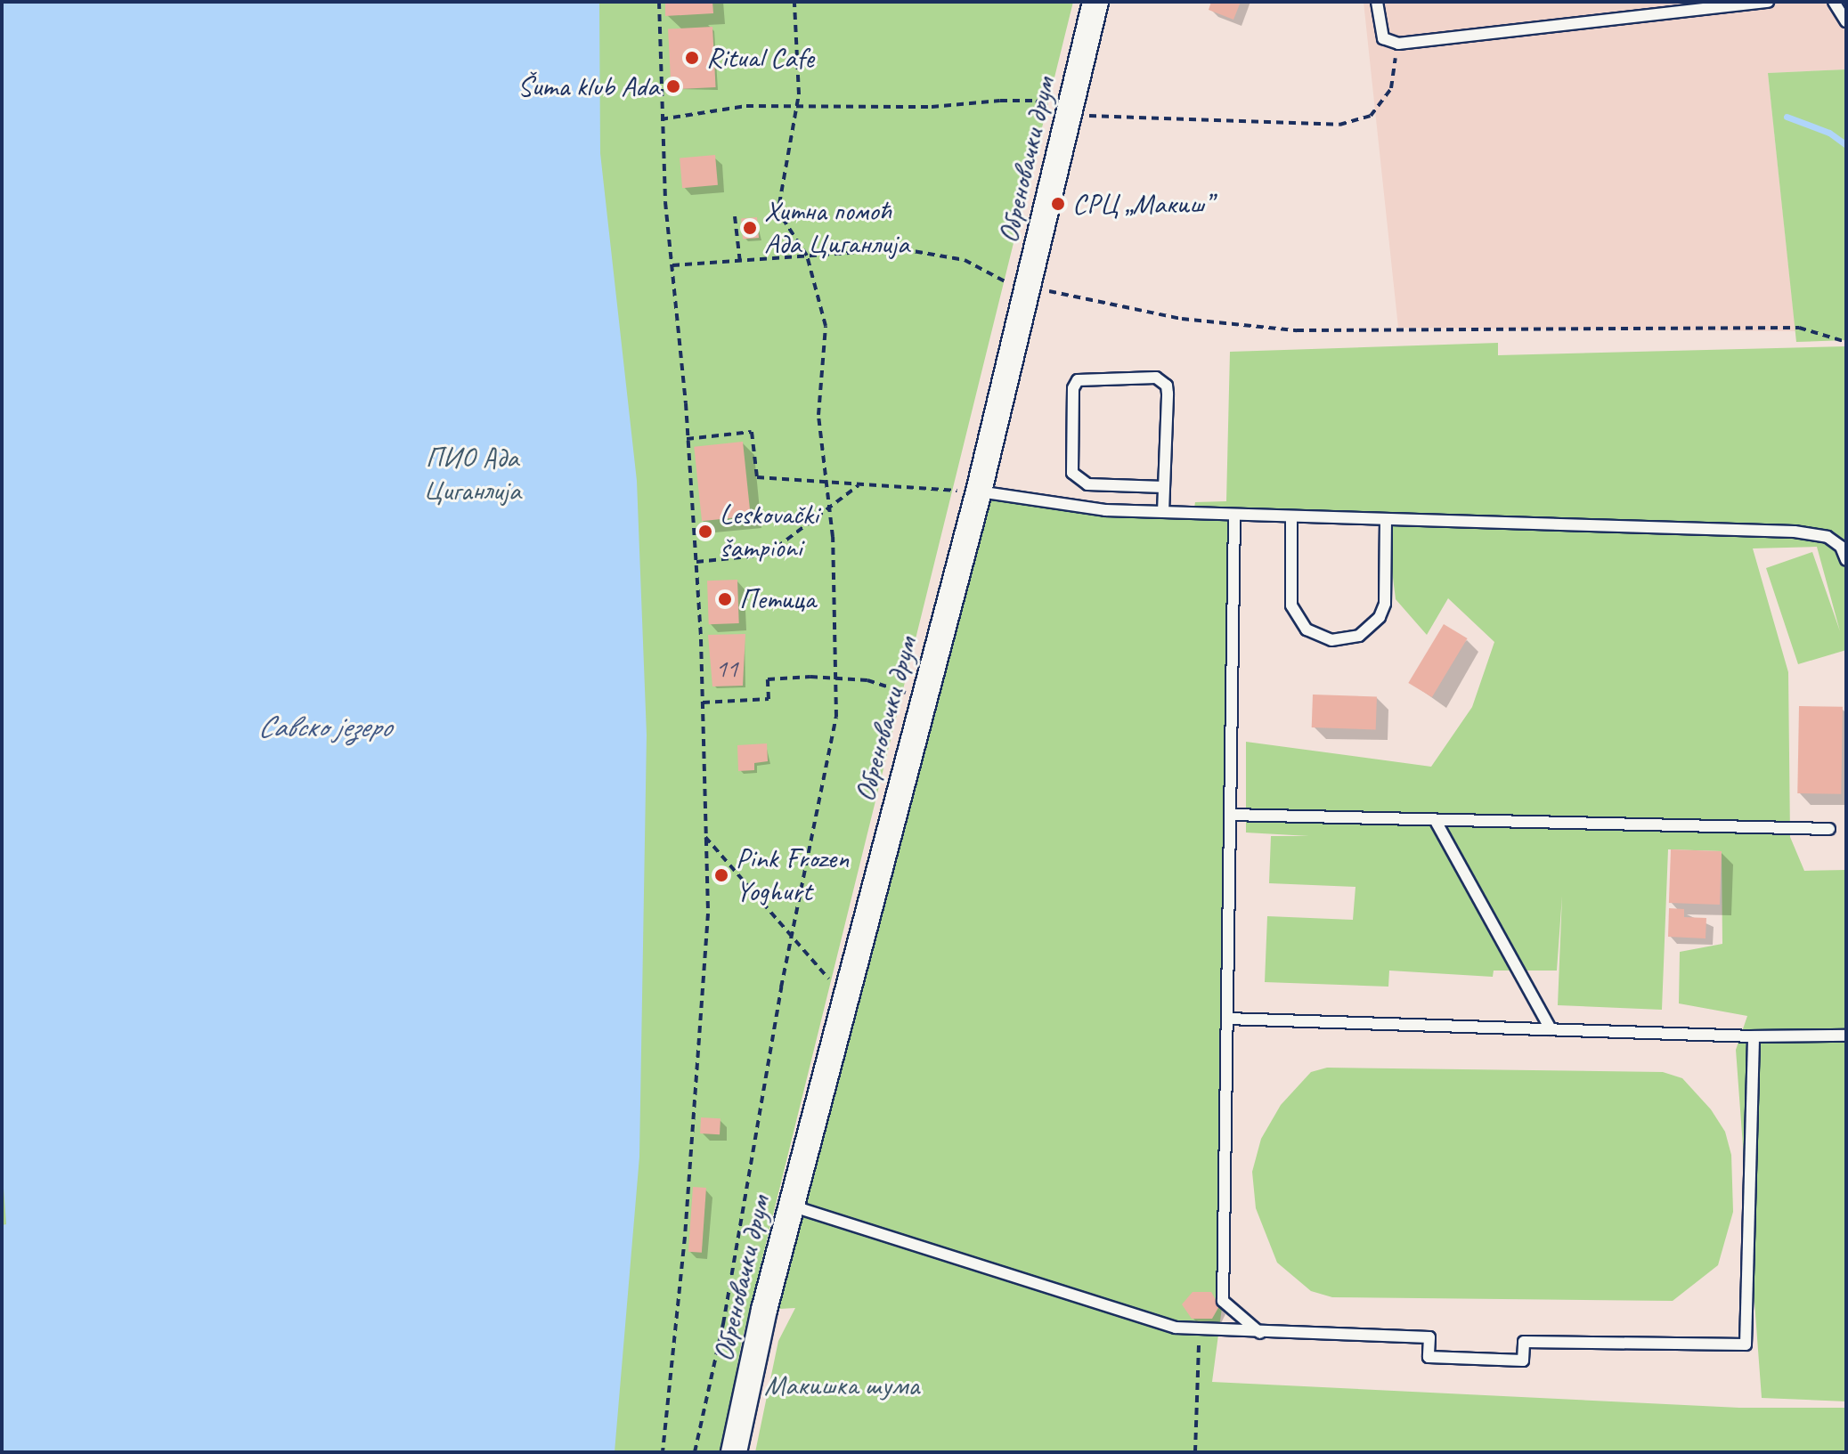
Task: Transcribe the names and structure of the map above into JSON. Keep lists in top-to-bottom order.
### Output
{
  "streets": {
    "street": ["Обреновачки друм"]
  },
  "water": ["Савско језеро"],
  "parks": ["ПИО Ада Циганлија", "Макишка шума"],
  "places": [
    "Ritual Cafe",
    "Šuma klub Ada",
    "СРЦ „Макиш”",
    "Хитна помоћ Ада Циганлија",
    "Leskovački šampioni",
    "Петица",
    "Pink Frozen Yoghurt"
  ],
  "house_numbers": ["11"]
}
